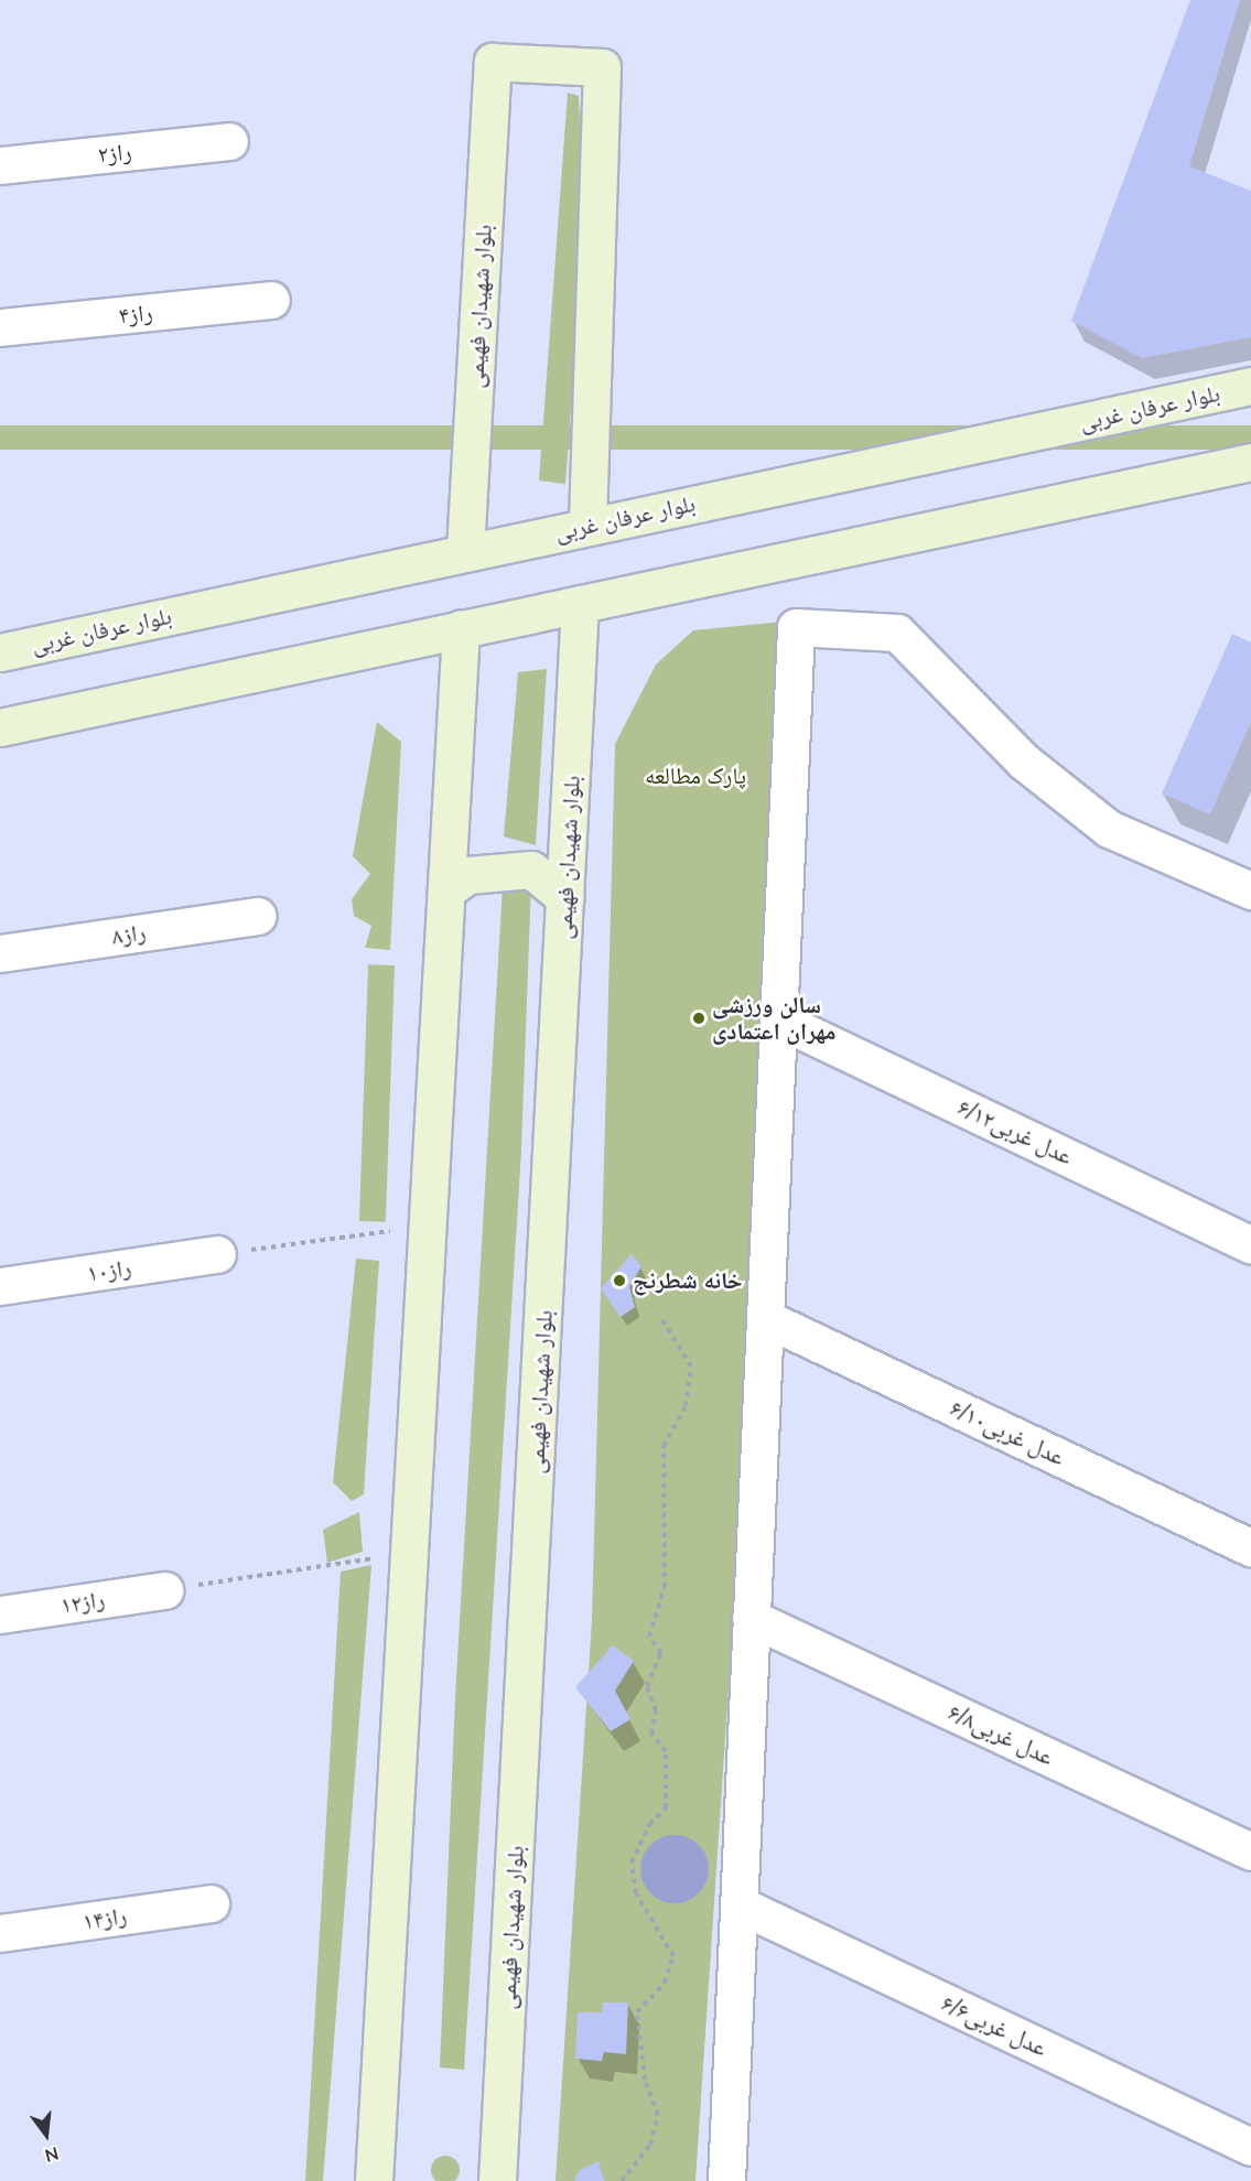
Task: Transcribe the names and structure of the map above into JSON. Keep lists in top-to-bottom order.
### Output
{
  "streets": {
    "street": [
      "راز۲",
      "بلوار شهیدان فهیمی",
      "راز۴",
      "بلوار عرفان غربی",
      "راز۸",
      "۶/۱۲عدل غربی",
      "راز۱۰",
      "۶/۱۰عدل غربی",
      "راز۱۲",
      "۶/۸عدل غربی",
      "راز۱۴",
      "۶/۶عدل غربی"
    ]
  },
  "crossings": [
    ["بلوار شهیدان فهیمی", "بلوار عرفان غربی"]
  ],
  "parks": ["پارک مطالعه"],
  "places": ["سالن ورزشی مهران اعتمادی", "خانه شطرنج"],
  "north": "bottom"
}
